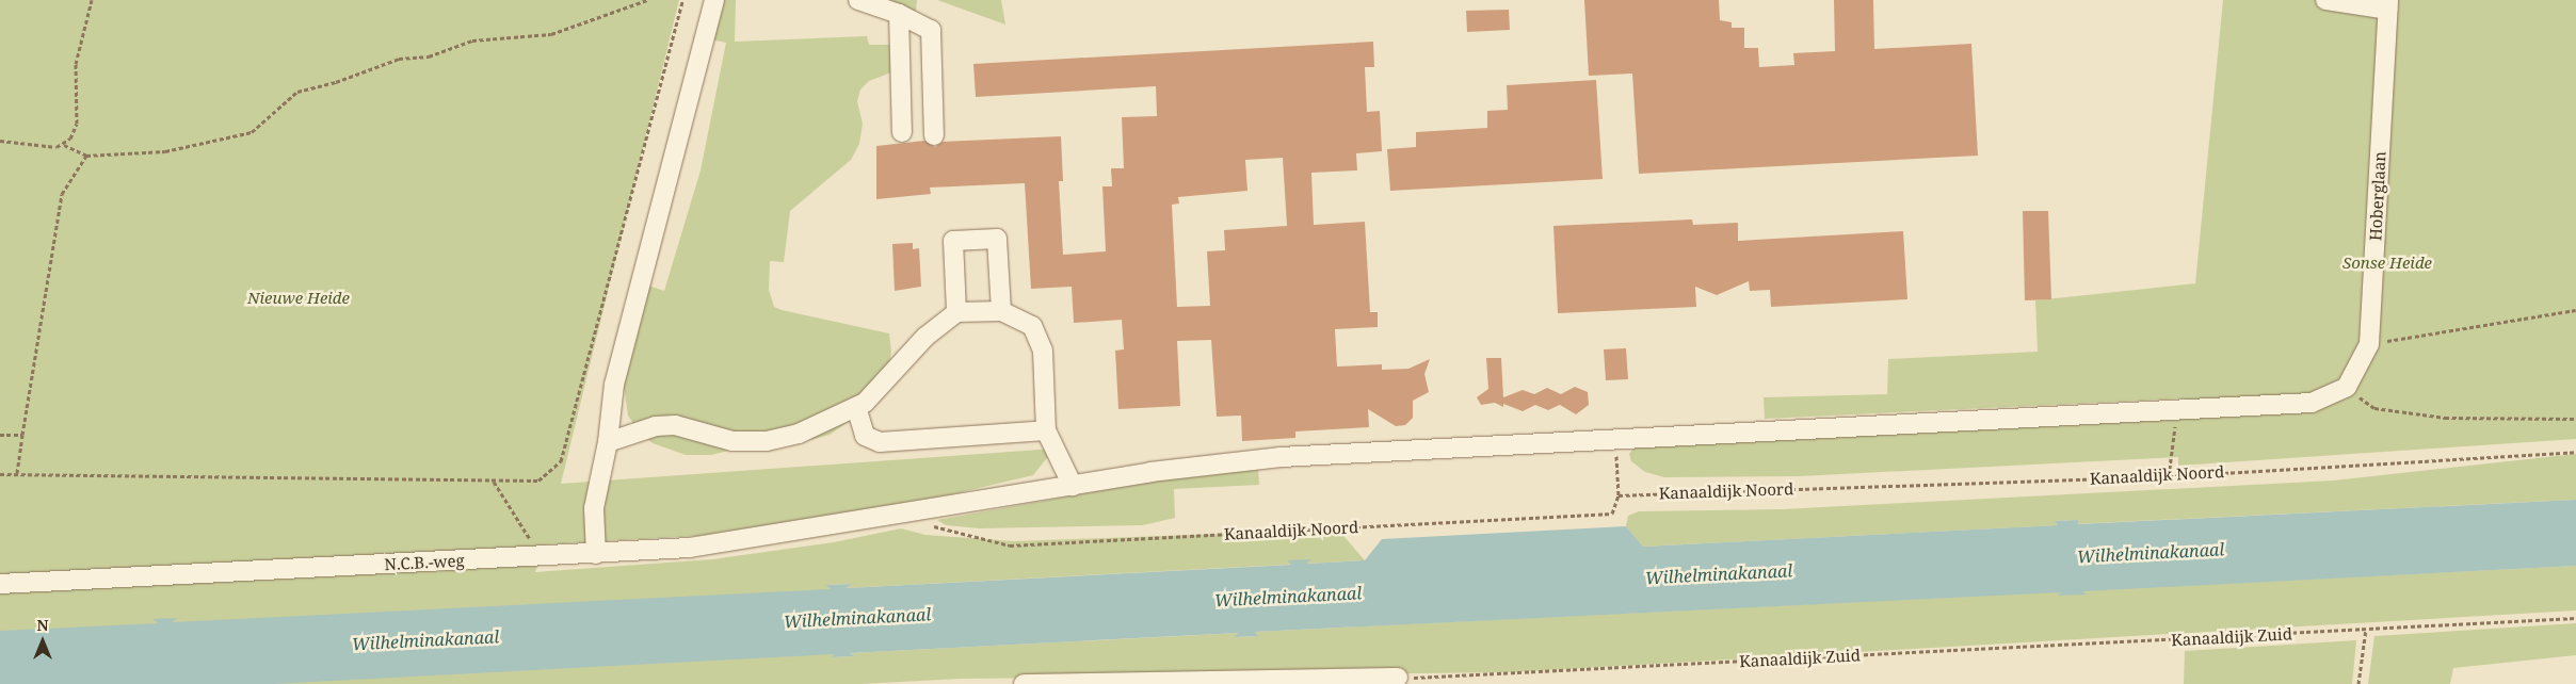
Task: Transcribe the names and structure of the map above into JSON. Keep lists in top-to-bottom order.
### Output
{
  "streets": {
    "street": ["Hoberglaan", "N.C.B.-weg"],
    "path": ["Kanaaldijk Noord", "Kanaaldijk Zuid"]
  },
  "water": ["Wilhelminakanaal"],
  "parks": ["Sonse Heide", "Nieuwe Heide"],
  "north": "top"
}
